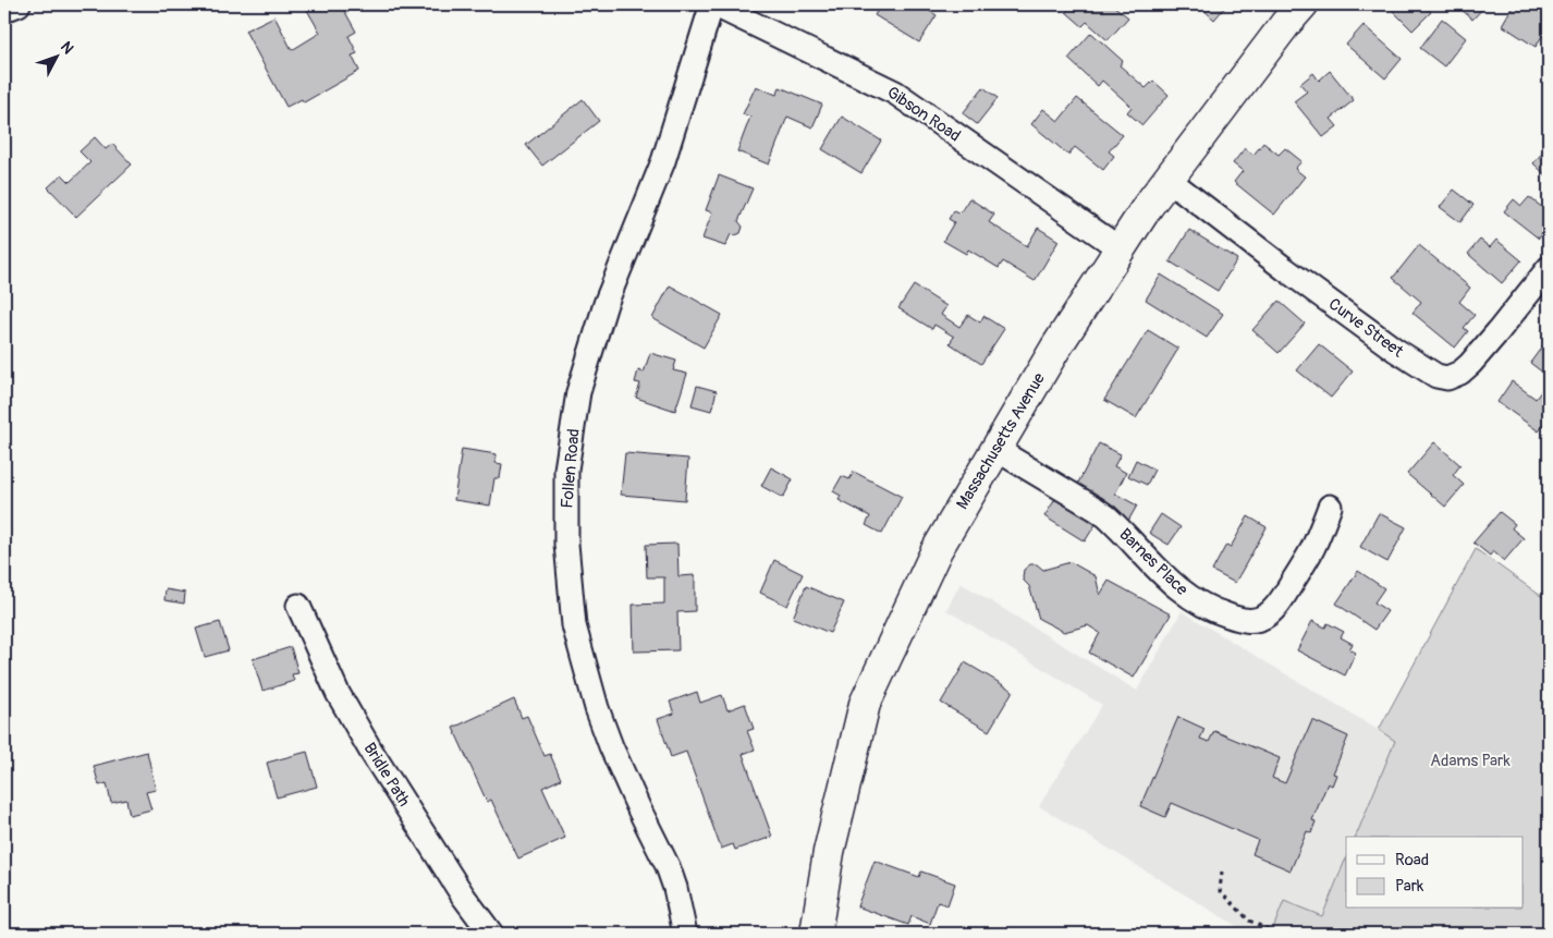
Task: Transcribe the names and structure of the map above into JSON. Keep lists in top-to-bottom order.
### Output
{
  "streets": {
    "main road": ["Massachusetts Avenue"],
    "street": [
      "Gibson Road",
      "Curve Street",
      "Follen Road",
      "Barnes Place",
      "Bridle Path"
    ]
  },
  "crossings": [
    ["Gibson Road", "Massachusetts Avenue"],
    ["Gibson Road", "Follen Road"],
    ["Curve Street", "Massachusetts Avenue"],
    ["Massachusetts Avenue", "Barnes Place"]
  ],
  "parks": ["Adams Park"],
  "legend": ["Road", "Park"],
  "north": "top right"
}
